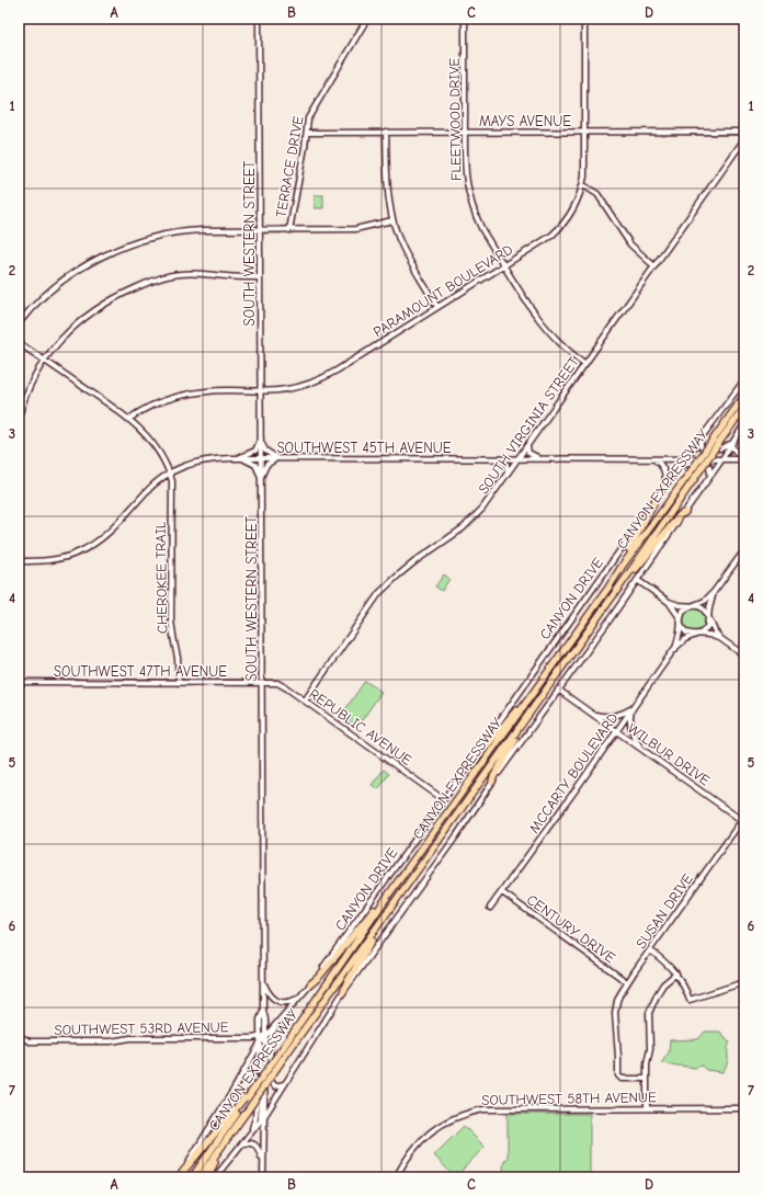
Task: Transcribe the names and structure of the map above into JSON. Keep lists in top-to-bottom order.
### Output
{
  "streets": {
    "highway": ["CANYON EXPRESSWAY"],
    "main road": [
      "FLEETWOOD DRIVE",
      "MAYS AVENUE",
      "TERRACE DRIVE",
      "SOUTH WESTERN STREET",
      "PARAMOUNT BOULEVARD",
      "SOUTH VIRGINIA STREET",
      "SOUTHWEST 45TH AVENUE",
      "CHEROKEE TRAIL",
      "CANYON DRIVE",
      "SOUTHWEST 47TH AVENUE",
      "REPUBLIC AVENUE",
      "WILBUR DRIVE",
      "MCCARTY BOULEVARD",
      "SUSAN DRIVE",
      "CENTURY DRIVE",
      "SOUTHWEST 53RD AVENUE",
      "SOUTHWEST 58TH AVENUE"
    ]
  },
  "crossings": [
    ["FLEETWOOD DRIVE", "MAYS AVENUE"],
    ["FLEETWOOD DRIVE", "PARAMOUNT BOULEVARD"],
    ["FLEETWOOD DRIVE", "SOUTH VIRGINIA STREET"],
    ["MAYS AVENUE", "TERRACE DRIVE"],
    ["MAYS AVENUE", "PARAMOUNT BOULEVARD"],
    ["SOUTH WESTERN STREET", "PARAMOUNT BOULEVARD"],
    ["SOUTH WESTERN STREET", "SOUTHWEST 45TH AVENUE"],
    ["SOUTH WESTERN STREET", "CANYON DRIVE"],
    ["SOUTH WESTERN STREET", "SOUTHWEST 47TH AVENUE"],
    ["SOUTH WESTERN STREET", "REPUBLIC AVENUE"],
    ["SOUTH WESTERN STREET", "SOUTHWEST 53RD AVENUE"],
    ["SOUTH VIRGINIA STREET", "SOUTHWEST 45TH AVENUE"],
    ["SOUTH VIRGINIA STREET", "REPUBLIC AVENUE"],
    ["SOUTHWEST 45TH AVENUE", "CHEROKEE TRAIL"],
    ["SOUTHWEST 45TH AVENUE", "CANYON DRIVE"],
    ["CHEROKEE TRAIL", "SOUTHWEST 47TH AVENUE"],
    ["CANYON DRIVE", "REPUBLIC AVENUE"],
    ["CANYON DRIVE", "SOUTHWEST 53RD AVENUE"],
    ["SOUTHWEST 47TH AVENUE", "REPUBLIC AVENUE"],
    ["WILBUR DRIVE", "MCCARTY BOULEVARD"],
    ["WILBUR DRIVE", "SUSAN DRIVE"],
    ["MCCARTY BOULEVARD", "CENTURY DRIVE"],
    ["SUSAN DRIVE", "CENTURY DRIVE"]
  ],
  "grid": {
    "columns": [
      "A",
      "B",
      "C",
      "D"
    ],
    "rows": [
      "1",
      "2",
      "3",
      "4",
      "5",
      "6",
      "7"
    ]
  }
}
